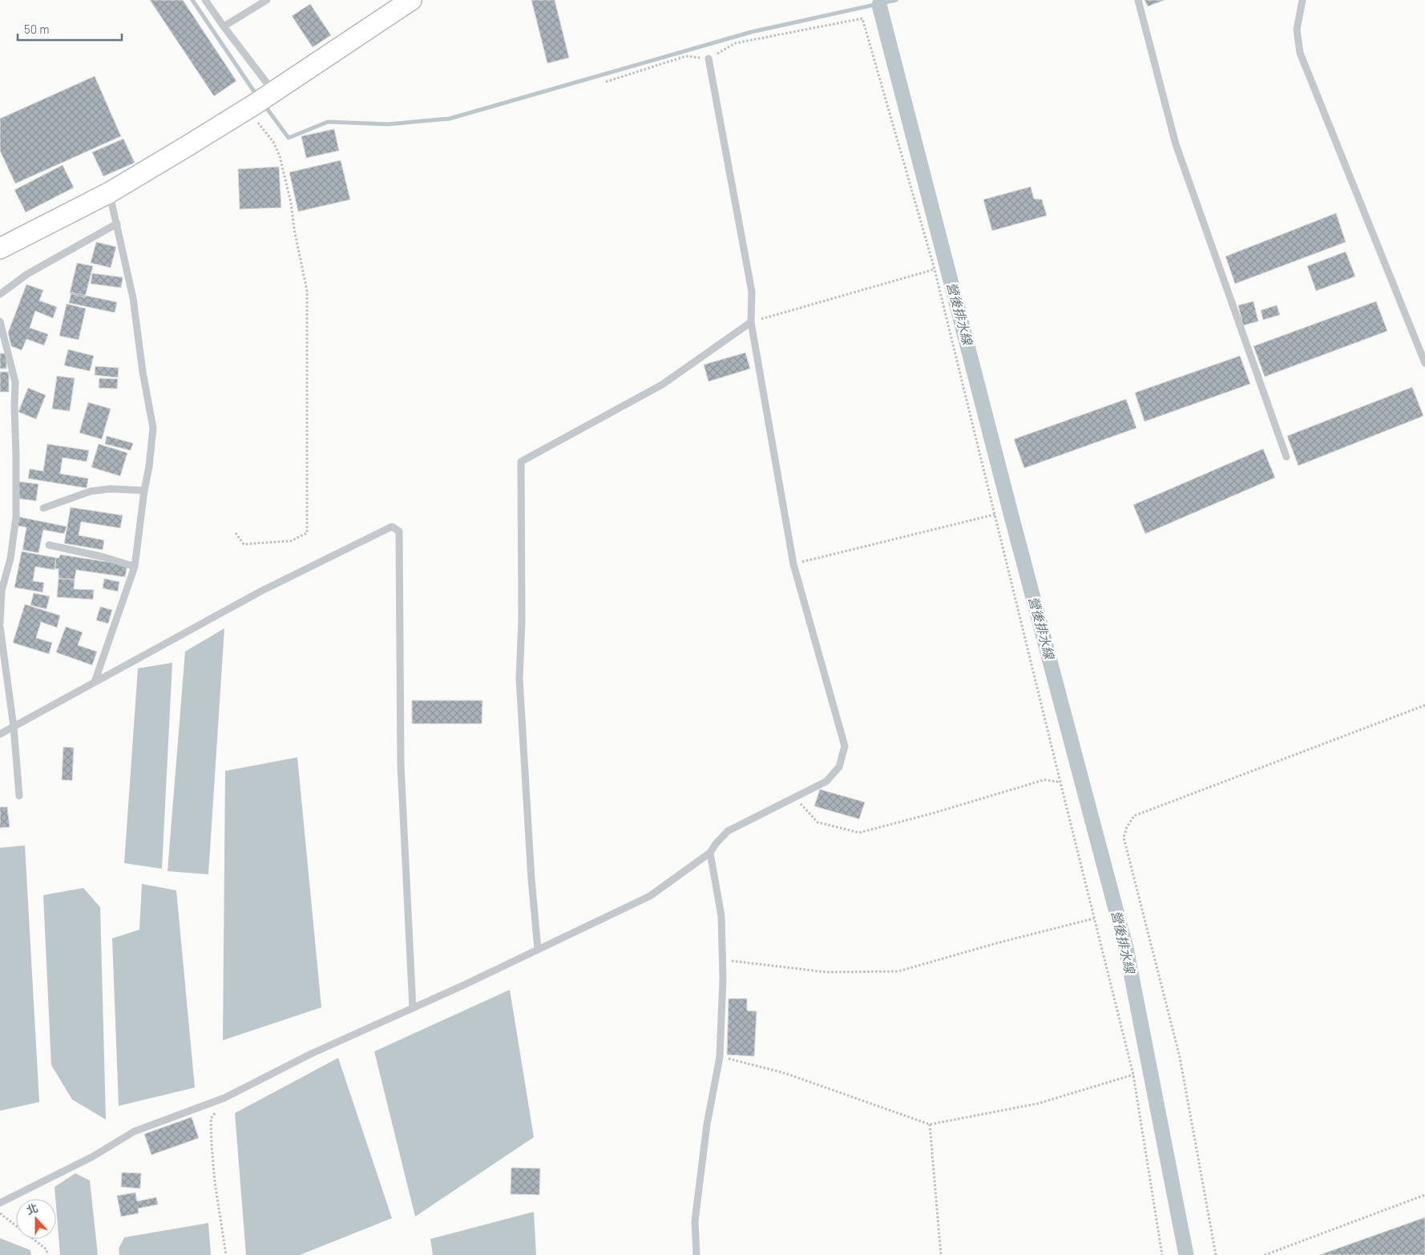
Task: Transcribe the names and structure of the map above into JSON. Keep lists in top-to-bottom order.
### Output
{
  "water": ["營後排水線"],
  "scale_bar": "50 m",
  "north": "top"
}
